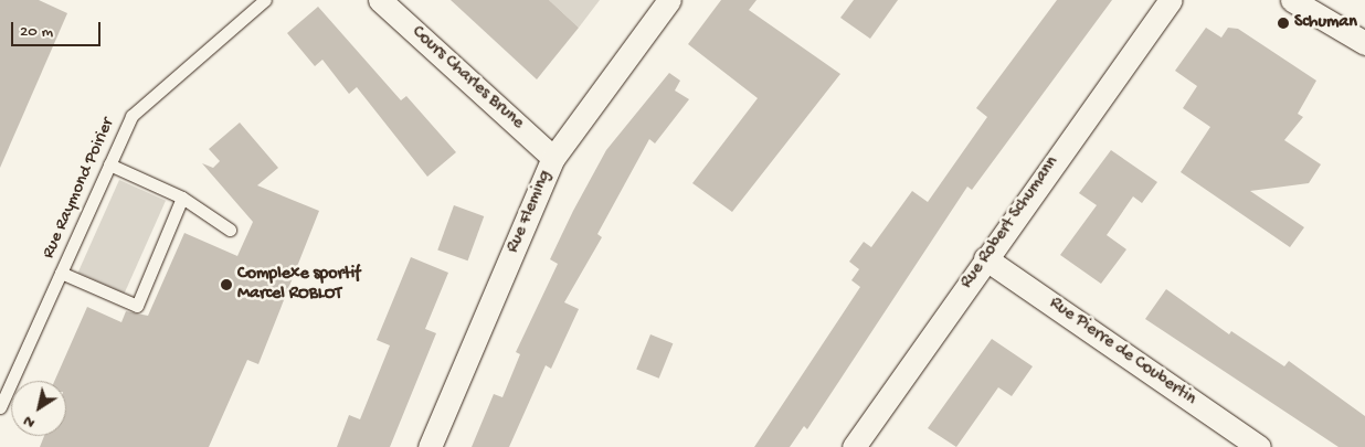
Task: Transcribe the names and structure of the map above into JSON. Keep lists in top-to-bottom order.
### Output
{
  "streets": {
    "street": [
      "Cours Charles Brune",
      "Rue Fleming",
      "Rue Robert Schumann",
      "Rue Pierre de Coubertin"
    ],
    "lane": ["Rue Raymond Poirier"]
  },
  "crossings": [
    ["Cours Charles Brune", "Rue Fleming"],
    ["Rue Robert Schumann", "Rue Pierre de Coubertin"]
  ],
  "places": ["Schuman", "Complexe sportif Marcel ROBLOT"],
  "scale_bar": "20 m",
  "north": "bottom left"
}
